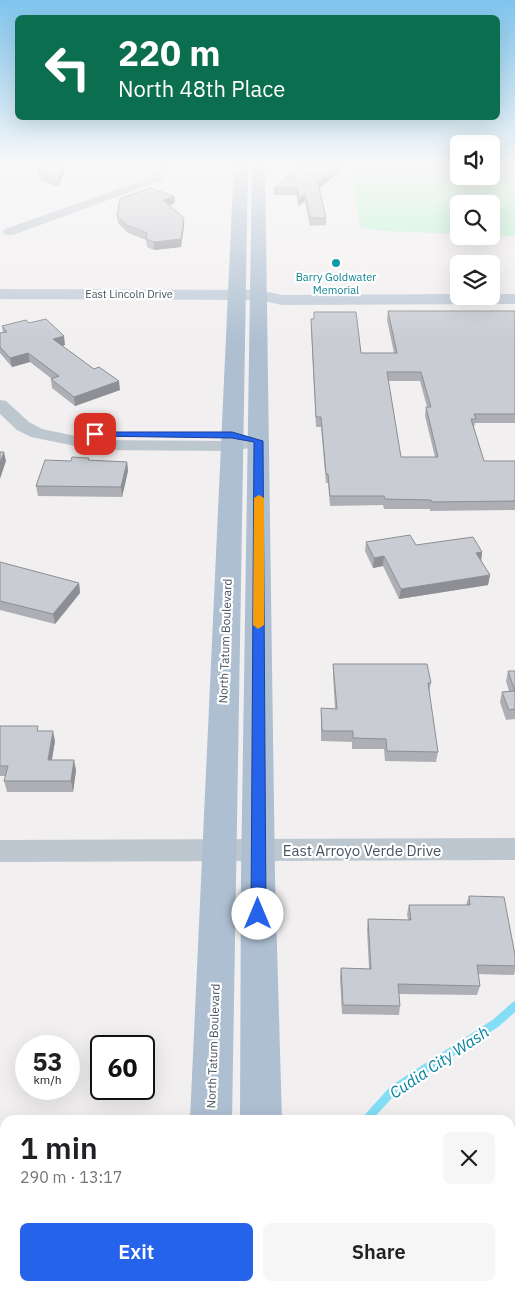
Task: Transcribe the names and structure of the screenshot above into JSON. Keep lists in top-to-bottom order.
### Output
{
  "streets": {
    "main road": ["East Lincoln Drive", "North Tatum Boulevard"],
    "street": ["East Arroyo Verde Drive"]
  },
  "crossings": [
    ["East Lincoln Drive", "North Tatum Boulevard"],
    ["North Tatum Boulevard", "East Arroyo Verde Drive"]
  ],
  "water": ["Cudia City Wash"],
  "places": ["Barry Goldwater Memorial"],
  "page": {
    "turn": ["220 m", "North 48th Place"],
    "speed": "53 km/h",
    "limit": "60",
    "heading": ["1 min", "290 m · 13:17"],
    "buttons": ["Exit", "Share"]
  }
}
